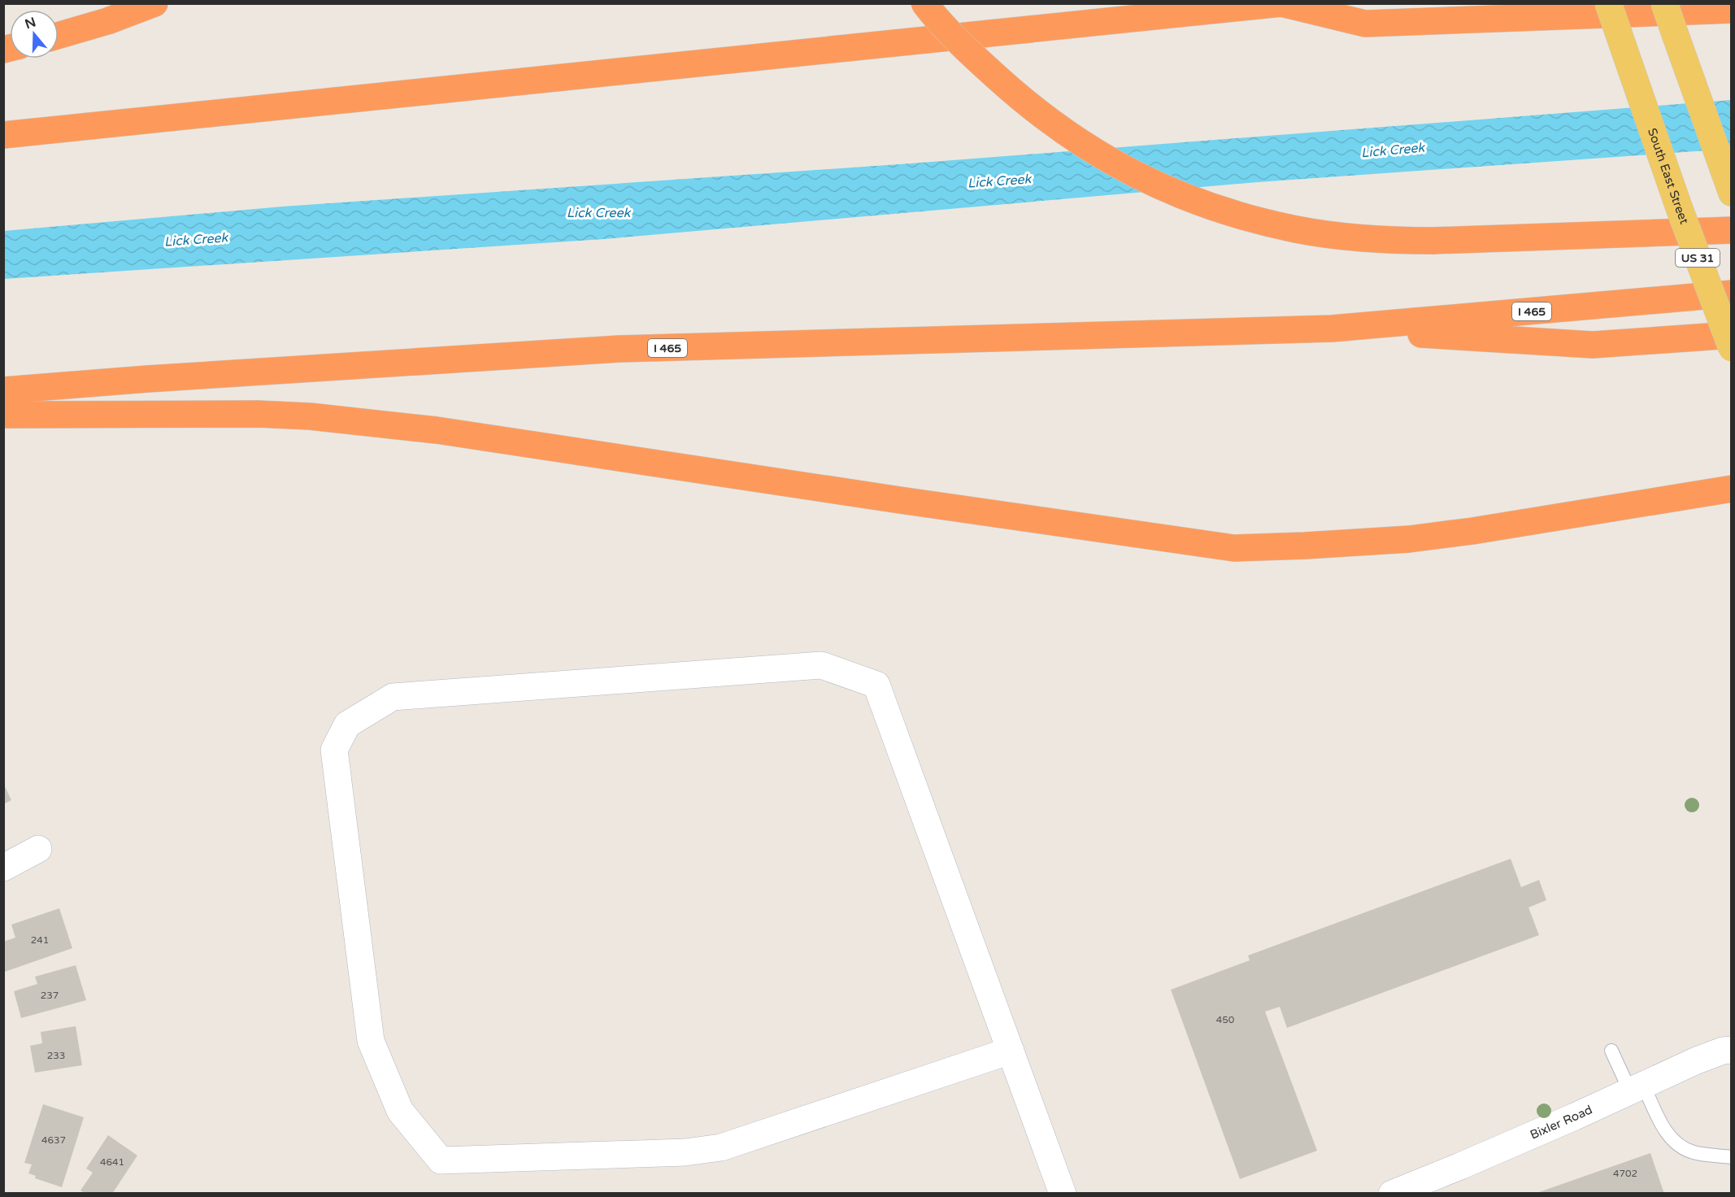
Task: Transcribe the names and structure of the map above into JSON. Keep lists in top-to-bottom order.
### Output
{
  "streets": {
    "highway": ["I 465"],
    "main road": ["South East Street", "US 31"],
    "street": ["Bixler Road"]
  },
  "water": ["Lick Creek"],
  "house_numbers": [
    "241",
    "237",
    "450",
    "233",
    "4637",
    "4641",
    "4702"
  ],
  "north": "top"
}
